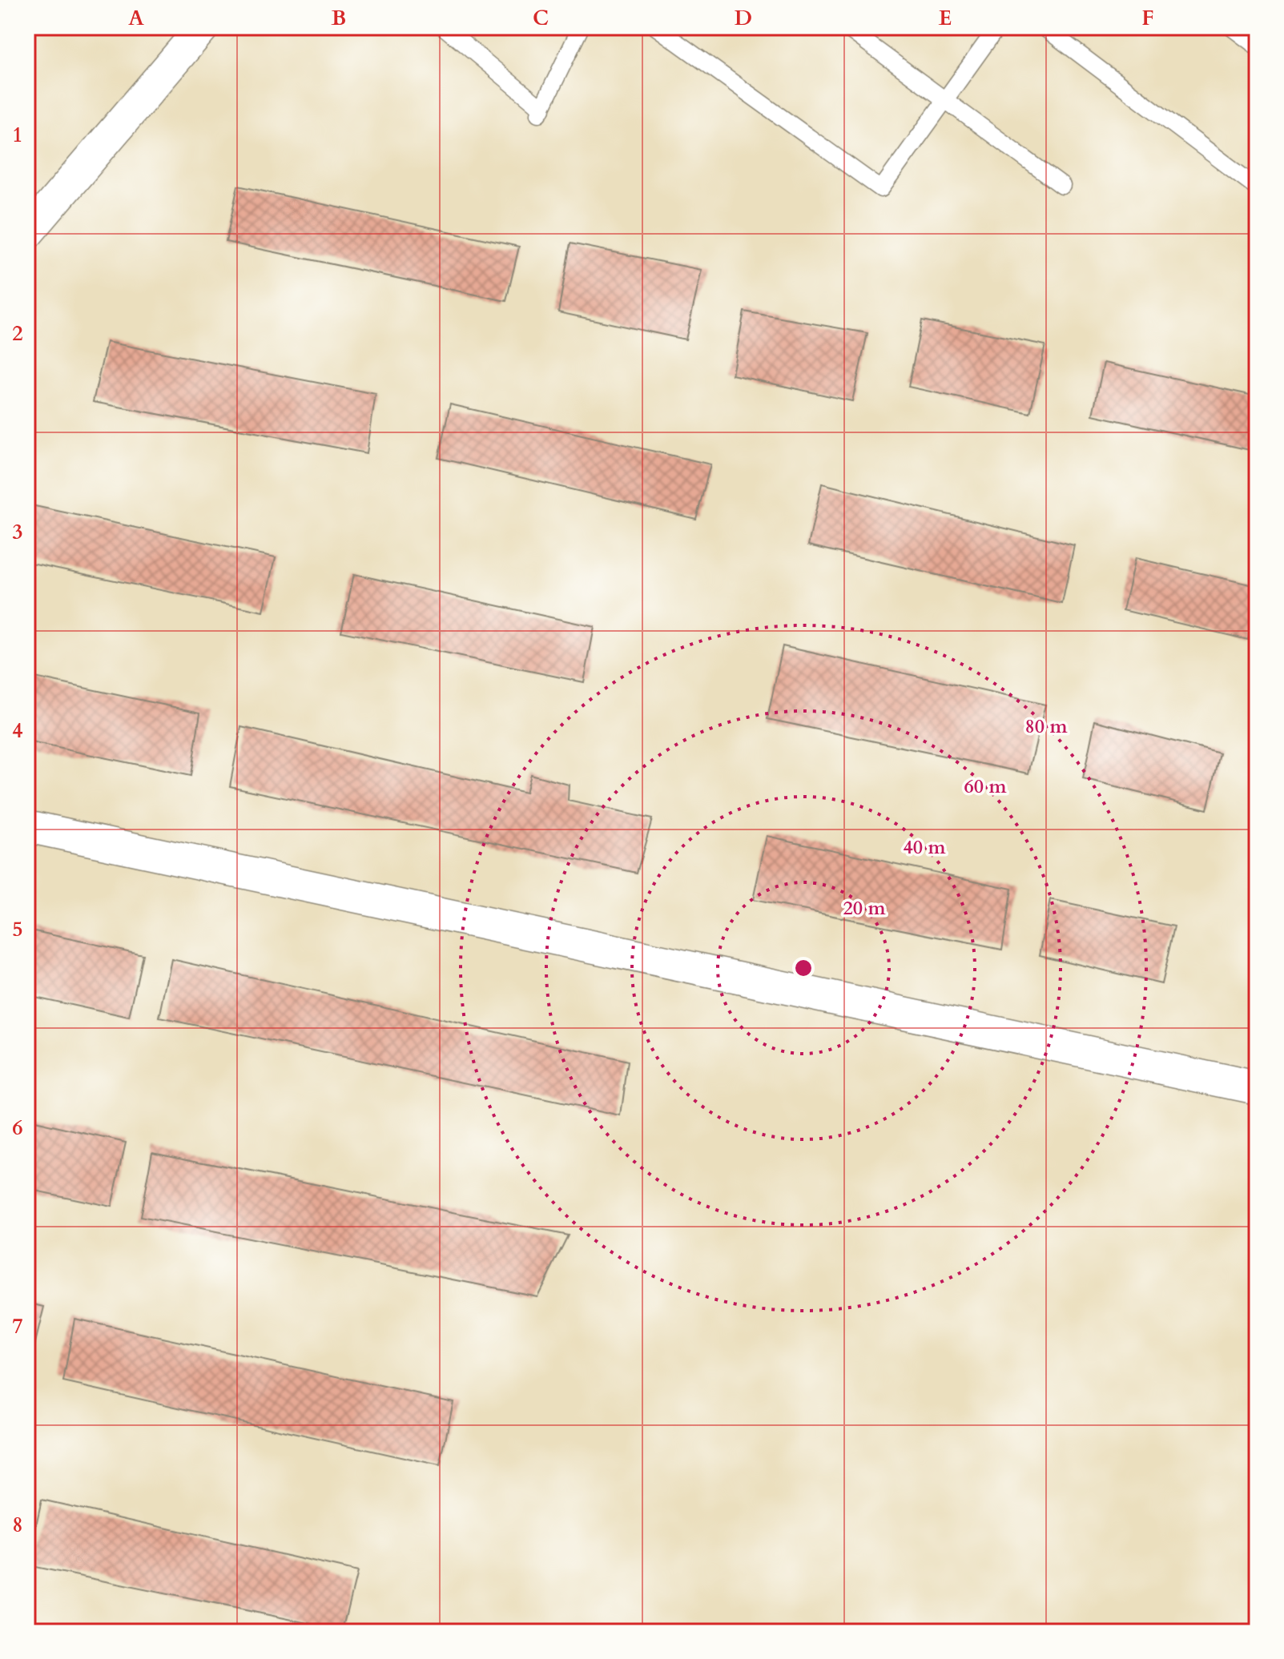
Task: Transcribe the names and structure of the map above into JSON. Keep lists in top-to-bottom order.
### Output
{
  "grid": {
    "columns": [
      "A",
      "B",
      "C",
      "D",
      "E",
      "F"
    ],
    "rows": [
      "1",
      "2",
      "3",
      "4",
      "5",
      "6",
      "7",
      "8"
    ]
  },
  "rings": [
    "80 m",
    "60 m",
    "40 m",
    "20 m"
  ]
}
